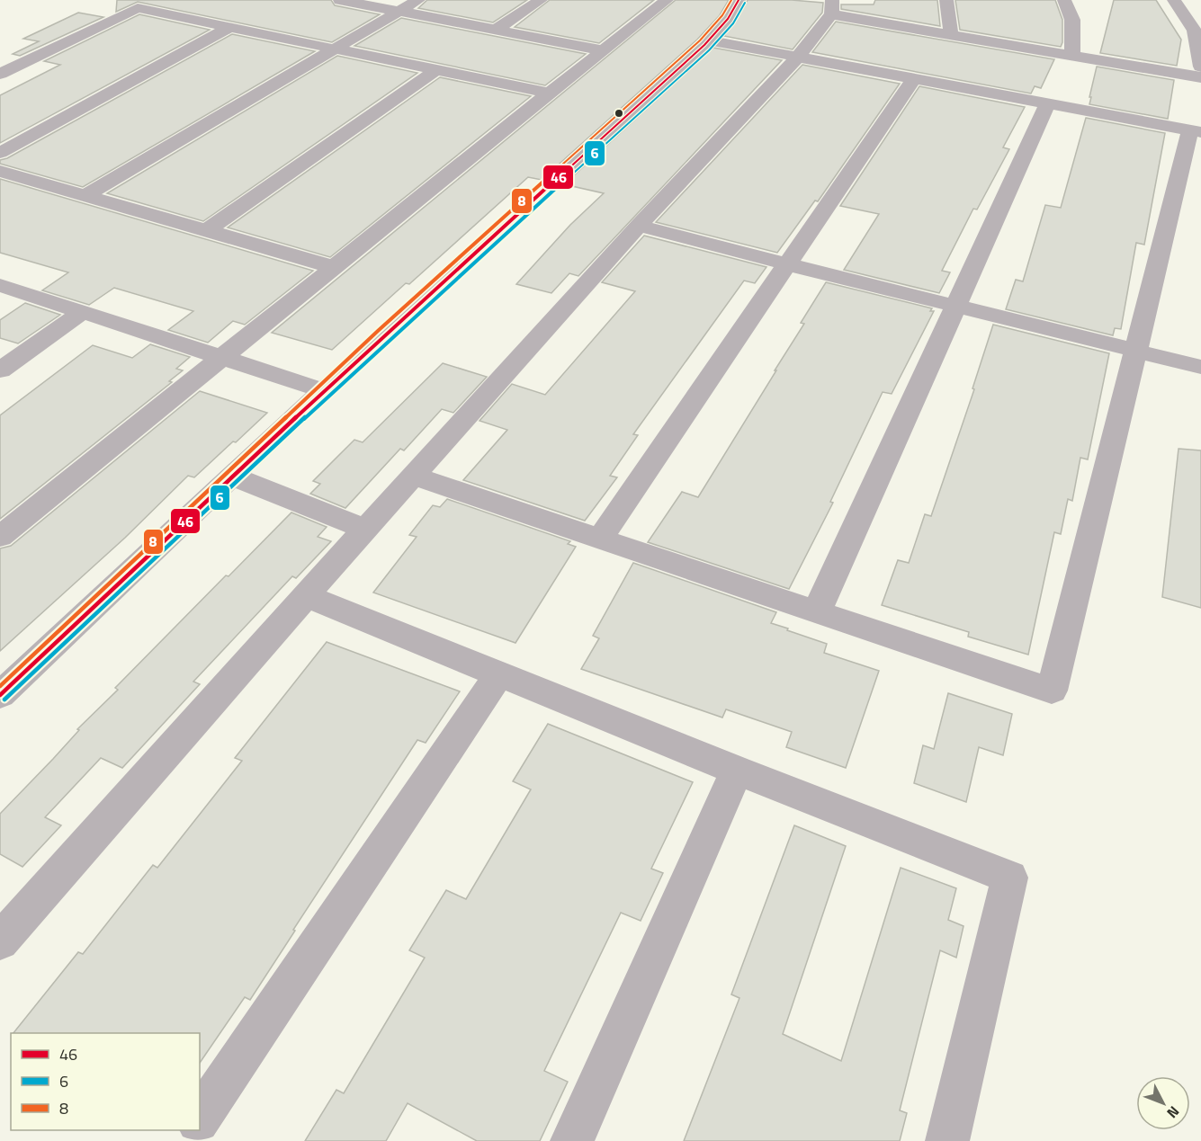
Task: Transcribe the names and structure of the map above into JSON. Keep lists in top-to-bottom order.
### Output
{
  "lines": ["transit line 46", "transit line 8", "transit line 6"],
  "legend": ["46", "6", "8"],
  "north": "bottom right"
}
